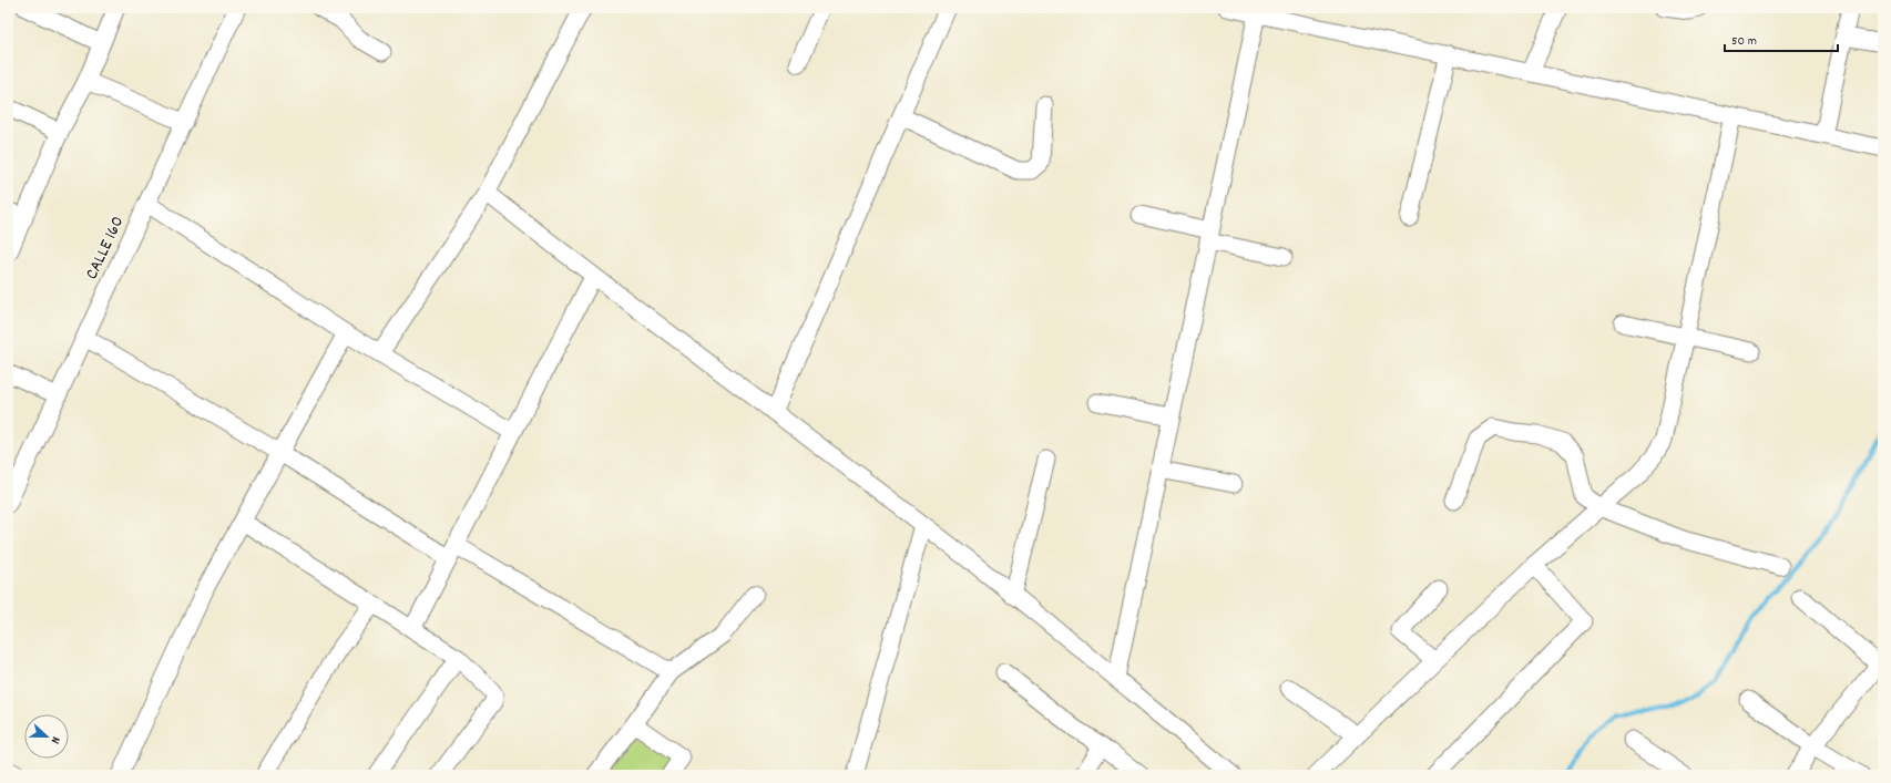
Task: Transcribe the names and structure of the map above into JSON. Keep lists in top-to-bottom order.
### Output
{
  "streets": {
    "street": ["CALLE 160"]
  },
  "scale_bar": "50 m",
  "north": "right"
}
